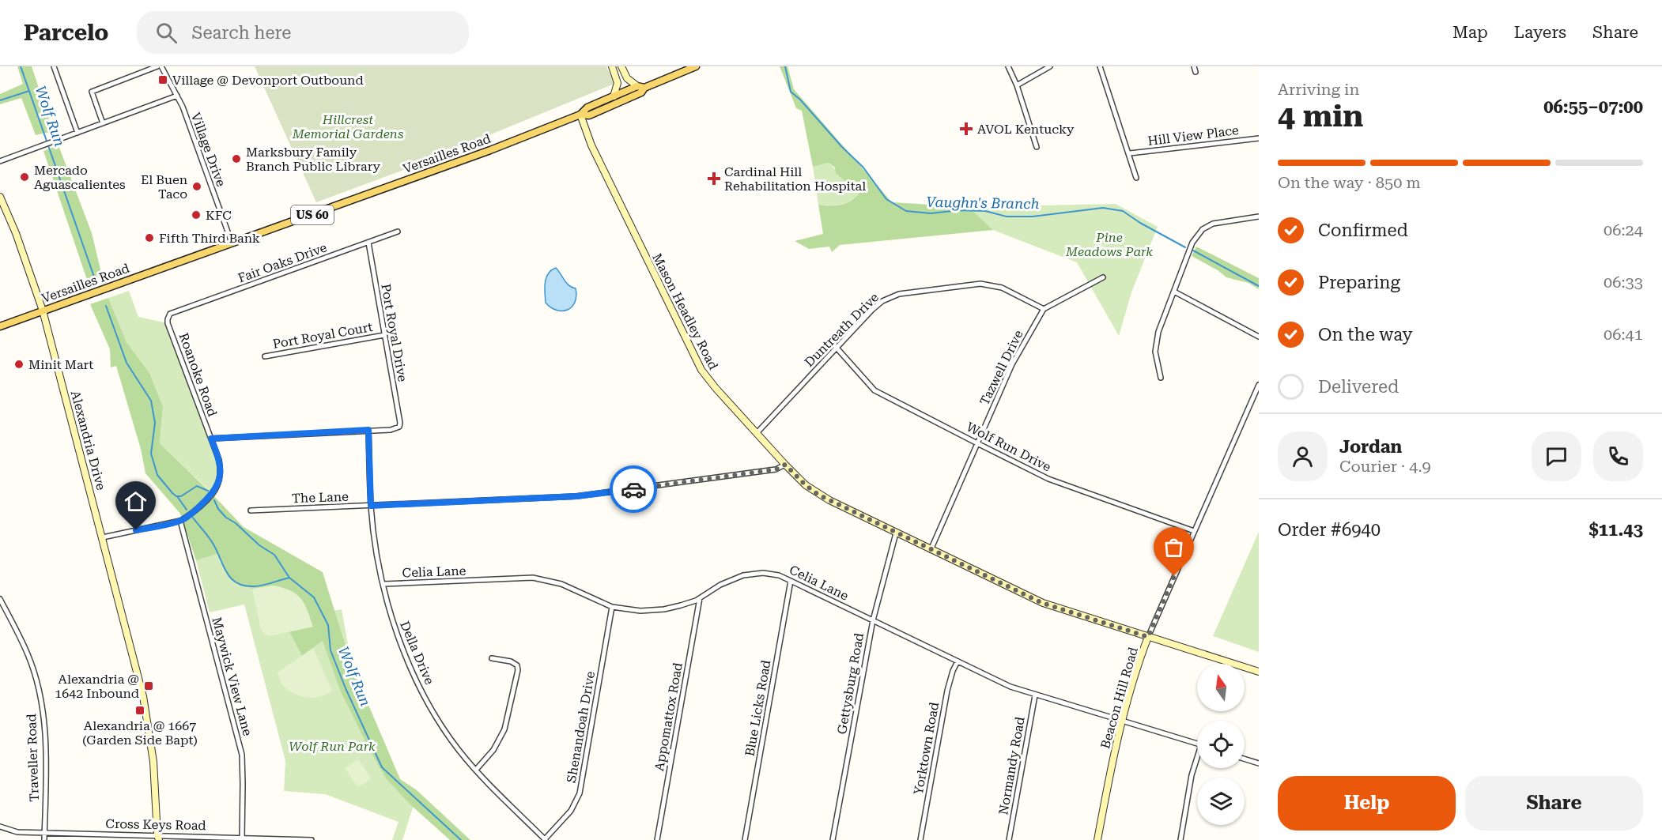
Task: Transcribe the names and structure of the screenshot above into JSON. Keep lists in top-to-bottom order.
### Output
{
  "streets": {
    "main road": [
      "Versailles Road",
      "US 60",
      "Mason Headley Road",
      "Alexandria Drive",
      "Beacon Hill Road"
    ],
    "street": [
      "Hill View Place",
      "Village Drive",
      "Fair Oaks Drive",
      "Duntreath Drive",
      "Port Royal Drive",
      "Port Royal Court",
      "Tazwell Drive",
      "Roanoke Road",
      "Wolf Run Drive",
      "The Lane",
      "Celia Lane",
      "Della Drive",
      "Maywick View Lane",
      "Gettysburg Road",
      "Blue Licks Road",
      "Appomattox Road",
      "Shenandoah Drive",
      "Yorktown Road",
      "Traveller Road",
      "Normandy Road",
      "Cross Keys Road"
    ]
  },
  "crossings": [
    ["Village Drive", "Versailles Road"],
    ["Versailles Road", "Mason Headley Road"],
    ["Versailles Road", "Alexandria Drive"],
    ["Fair Oaks Drive", "Port Royal Drive"],
    ["Fair Oaks Drive", "Roanoke Road"],
    ["Mason Headley Road", "Duntreath Drive"],
    ["Mason Headley Road", "Tazwell Drive"],
    ["Mason Headley Road", "The Lane"],
    ["Mason Headley Road", "Gettysburg Road"],
    ["Mason Headley Road", "Beacon Hill Road"],
    ["Duntreath Drive", "Tazwell Drive"],
    ["Duntreath Drive", "Wolf Run Drive"],
    ["Port Royal Drive", "Port Royal Court"],
    ["Port Royal Drive", "Della Drive"],
    ["Tazwell Drive", "Wolf Run Drive"],
    ["Roanoke Road", "Alexandria Drive"],
    ["Roanoke Road", "Maywick View Lane"],
    ["Alexandria Drive", "Cross Keys Road"],
    ["Wolf Run Drive", "Beacon Hill Road"],
    ["The Lane", "Della Drive"],
    ["Celia Lane", "Della Drive"],
    ["Celia Lane", "Gettysburg Road"],
    ["Celia Lane", "Beacon Hill Road"],
    ["Celia Lane", "Blue Licks Road"],
    ["Celia Lane", "Appomattox Road"],
    ["Celia Lane", "Shenandoah Drive"],
    ["Celia Lane", "Yorktown Road"],
    ["Celia Lane", "Normandy Road"],
    ["Della Drive", "Shenandoah Drive"],
    ["Maywick View Lane", "Cross Keys Road"],
    ["Traveller Road", "Cross Keys Road"]
  ],
  "water": ["Wolf Run", "Vaughn's Branch"],
  "parks": ["Hillcrest Memorial Gardens", "Pine Meadows Park", "Wolf Run Park"],
  "places": {
    "transit": ["Village @ Devonport Outbound", "Alexandria @ 1642 Inbound", "Alexandria @ 1667 (Garden Side Bapt)"],
    "health": ["AVOL Kentucky", "Cardinal Hill Rehabilitation Hospital"],
    "other": [
      "Marksbury Family Branch Public Library",
      "Mercado Aguascalientes",
      "El Buen Taco",
      "KFC",
      "Fifth Third Bank",
      "Minit Mart"
    ]
  },
  "north": "top",
  "page": {
    "header": "Parcelo",
    "search": "Search here",
    "nav": ["Map", "Layers", "Share"],
    "heading": ["4 min", "Arriving in", "06:55–07:00"],
    "panel": [
      "Jordan",
      "Courier · 4.9",
      "Order #6940",
      "$11.43"
    ],
    "bar": "On the way · 850 m",
    "list": [
      ["Confirmed", "06:24"],
      ["Preparing", "06:33"],
      ["On the way", "06:41"],
      "Delivered"
    ],
    "buttons": ["Help", "Share"]
  }
}
